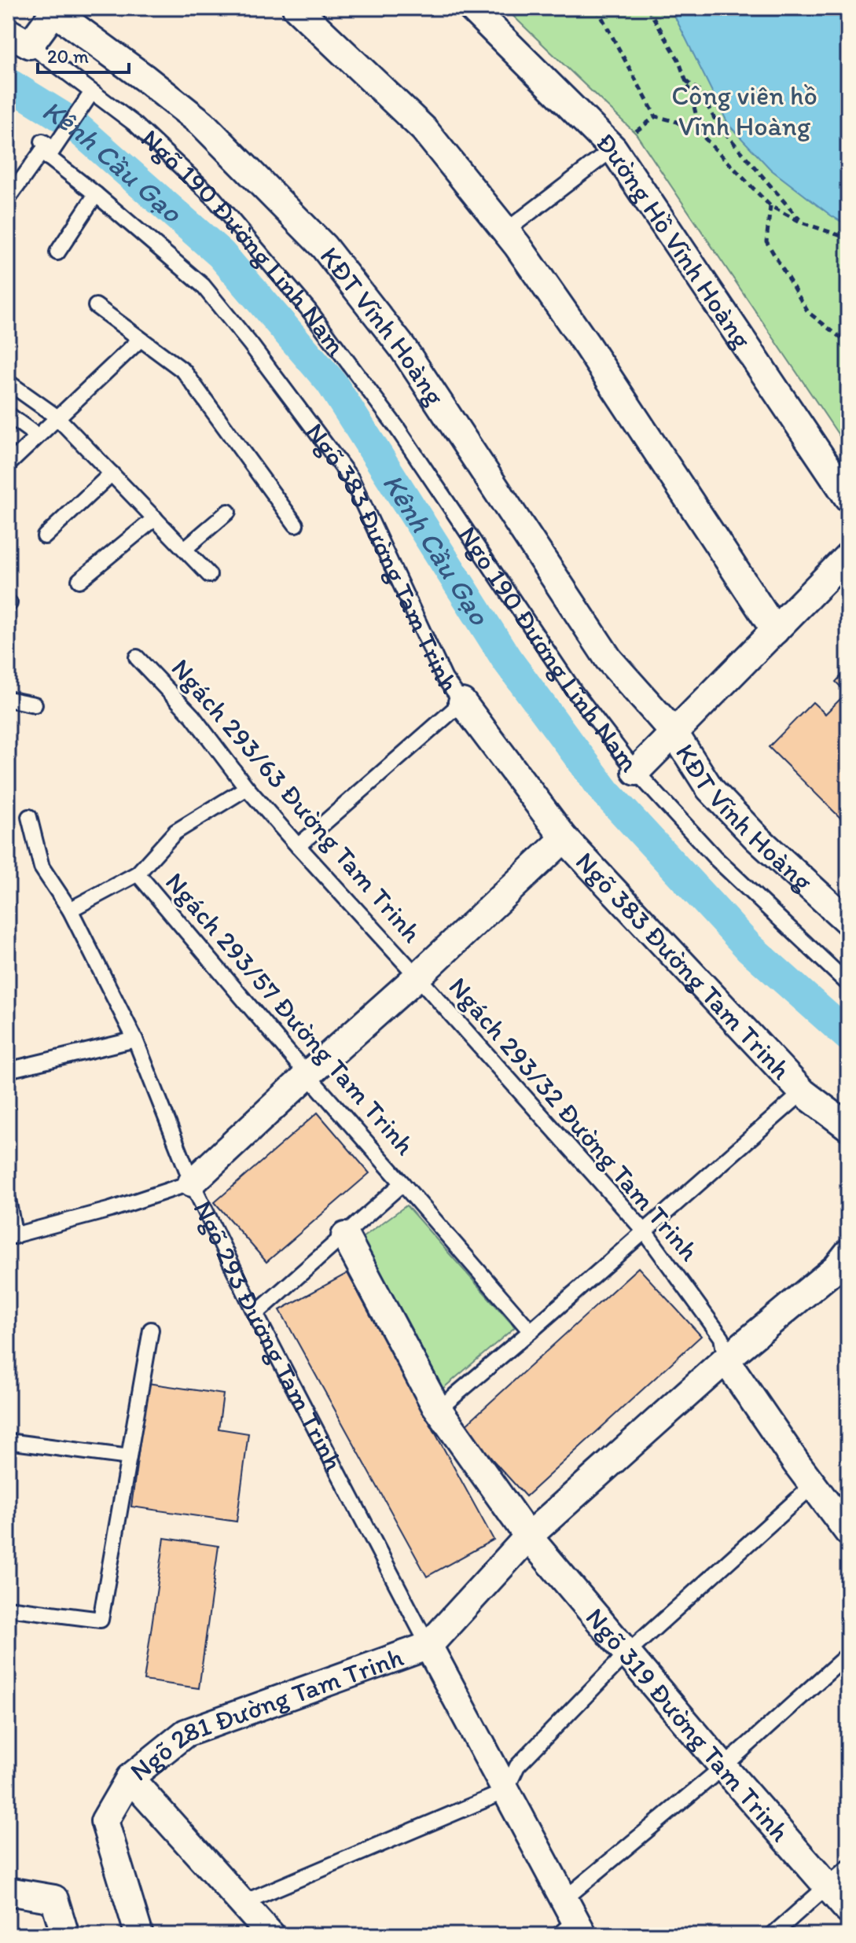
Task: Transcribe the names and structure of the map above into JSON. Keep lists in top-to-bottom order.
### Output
{
  "streets": {
    "street": [
      "Đường Hồ Vĩnh Hoàng",
      "KĐT Vĩnh Hoàng",
      "Ngõ 383 Đường Tam Trinh",
      "Ngõ 293 Đường Tam Trinh",
      "Ngõ 281 Đường Tam Trinh",
      "Ngõ 319 Đường Tam Trinh"
    ],
    "lane": [
      "Ngõ 190 Đường Lĩnh Nam",
      "Ngách 293/63 Đường Tam Trinh",
      "Ngách 293/57 Đường Tam Trinh",
      "Ngách 293/32 Đường Tam Trinh"
    ]
  },
  "crossings": [
    ["Ngõ 190 Đường Lĩnh Nam", "KĐT Vĩnh Hoàng"],
    ["Ngõ 383 Đường Tam Trinh", "Ngõ 293 Đường Tam Trinh"],
    ["Ngách 293/63 Đường Tam Trinh", "Ngách 293/32 Đường Tam Trinh"],
    ["Ngách 293/63 Đường Tam Trinh", "Ngõ 293 Đường Tam Trinh"],
    ["Ngách 293/57 Đường Tam Trinh", "Ngõ 293 Đường Tam Trinh"],
    ["Ngách 293/57 Đường Tam Trinh", "Ngõ 319 Đường Tam Trinh"],
    ["Ngách 293/32 Đường Tam Trinh", "Ngõ 293 Đường Tam Trinh"],
    ["Ngõ 293 Đường Tam Trinh", "Ngõ 281 Đường Tam Trinh"]
  ],
  "water": ["Kênh Cầu Gạo"],
  "parks": ["Công viên hồ Vĩnh Hoàng"],
  "scale_bar": "20 m"
}
